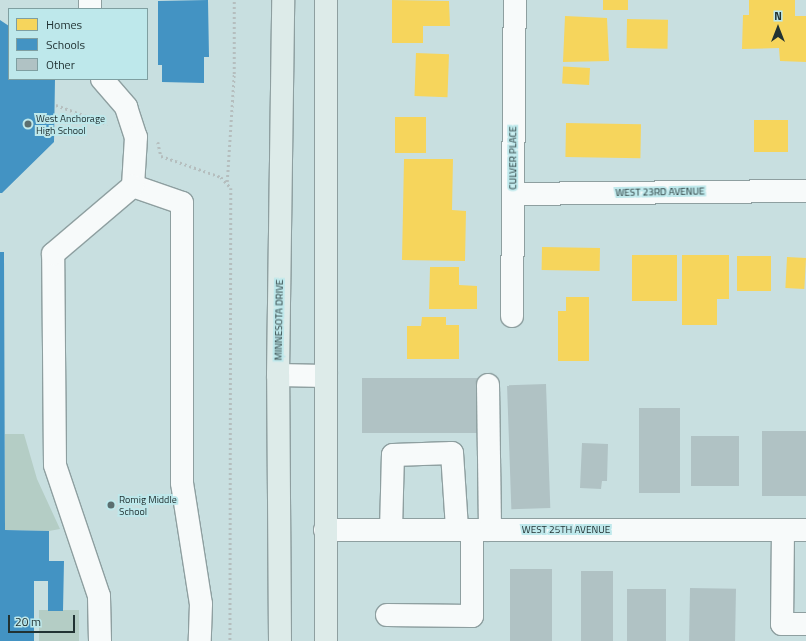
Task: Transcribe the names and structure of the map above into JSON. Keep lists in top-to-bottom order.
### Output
{
  "streets": {
    "main road": ["MINNESOTA DRIVE"],
    "street": ["CULVER PLACE", "WEST 23RD AVENUE", "WEST 25TH AVENUE"]
  },
  "crossings": [
    ["CULVER PLACE", "WEST 23RD AVENUE"]
  ],
  "places": ["West Anchorage High School", "Romig Middle School"],
  "legend": ["Homes", "Schools", "Other"],
  "scale_bar": "20 m",
  "north": "top"
}
